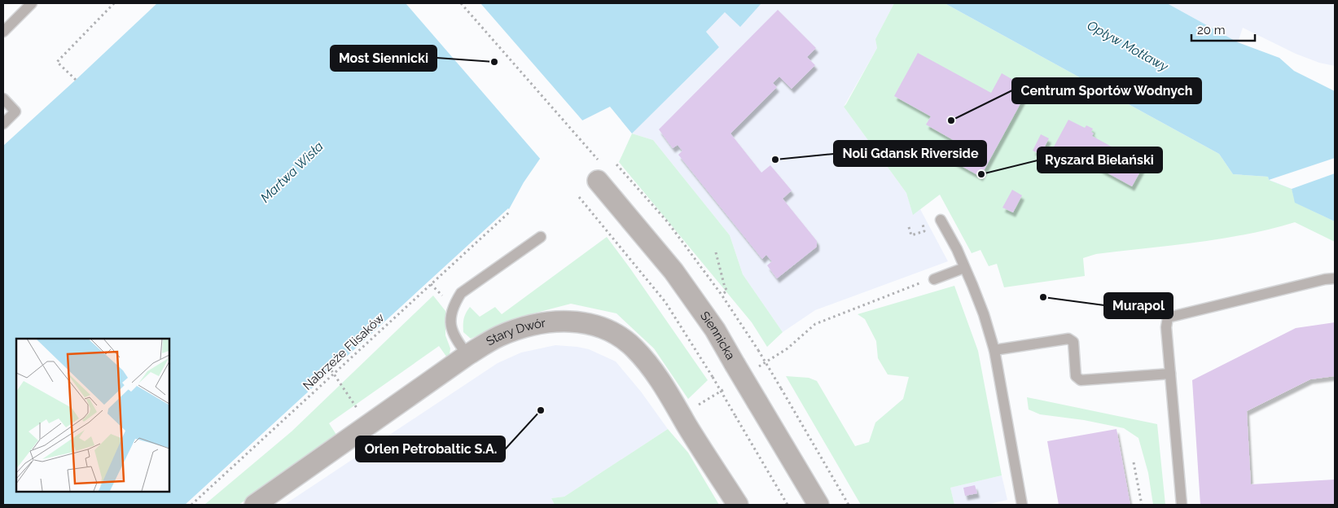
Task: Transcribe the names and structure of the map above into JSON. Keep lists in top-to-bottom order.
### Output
{
  "streets": {
    "street": ["Stary Dwór", "Siennicka"],
    "path": ["Nabrzeże Flisaków"]
  },
  "water": ["Opływ Motławy", "Martwa Wisła"],
  "places": [
    "Most Siennicki",
    "Centrum Sportów Wodnych",
    "Noli Gdansk Riverside",
    "Ryszard Bielański",
    "Murapol",
    "Orlen Petrobaltic S.A."
  ],
  "scale_bar": "20 m"
}
